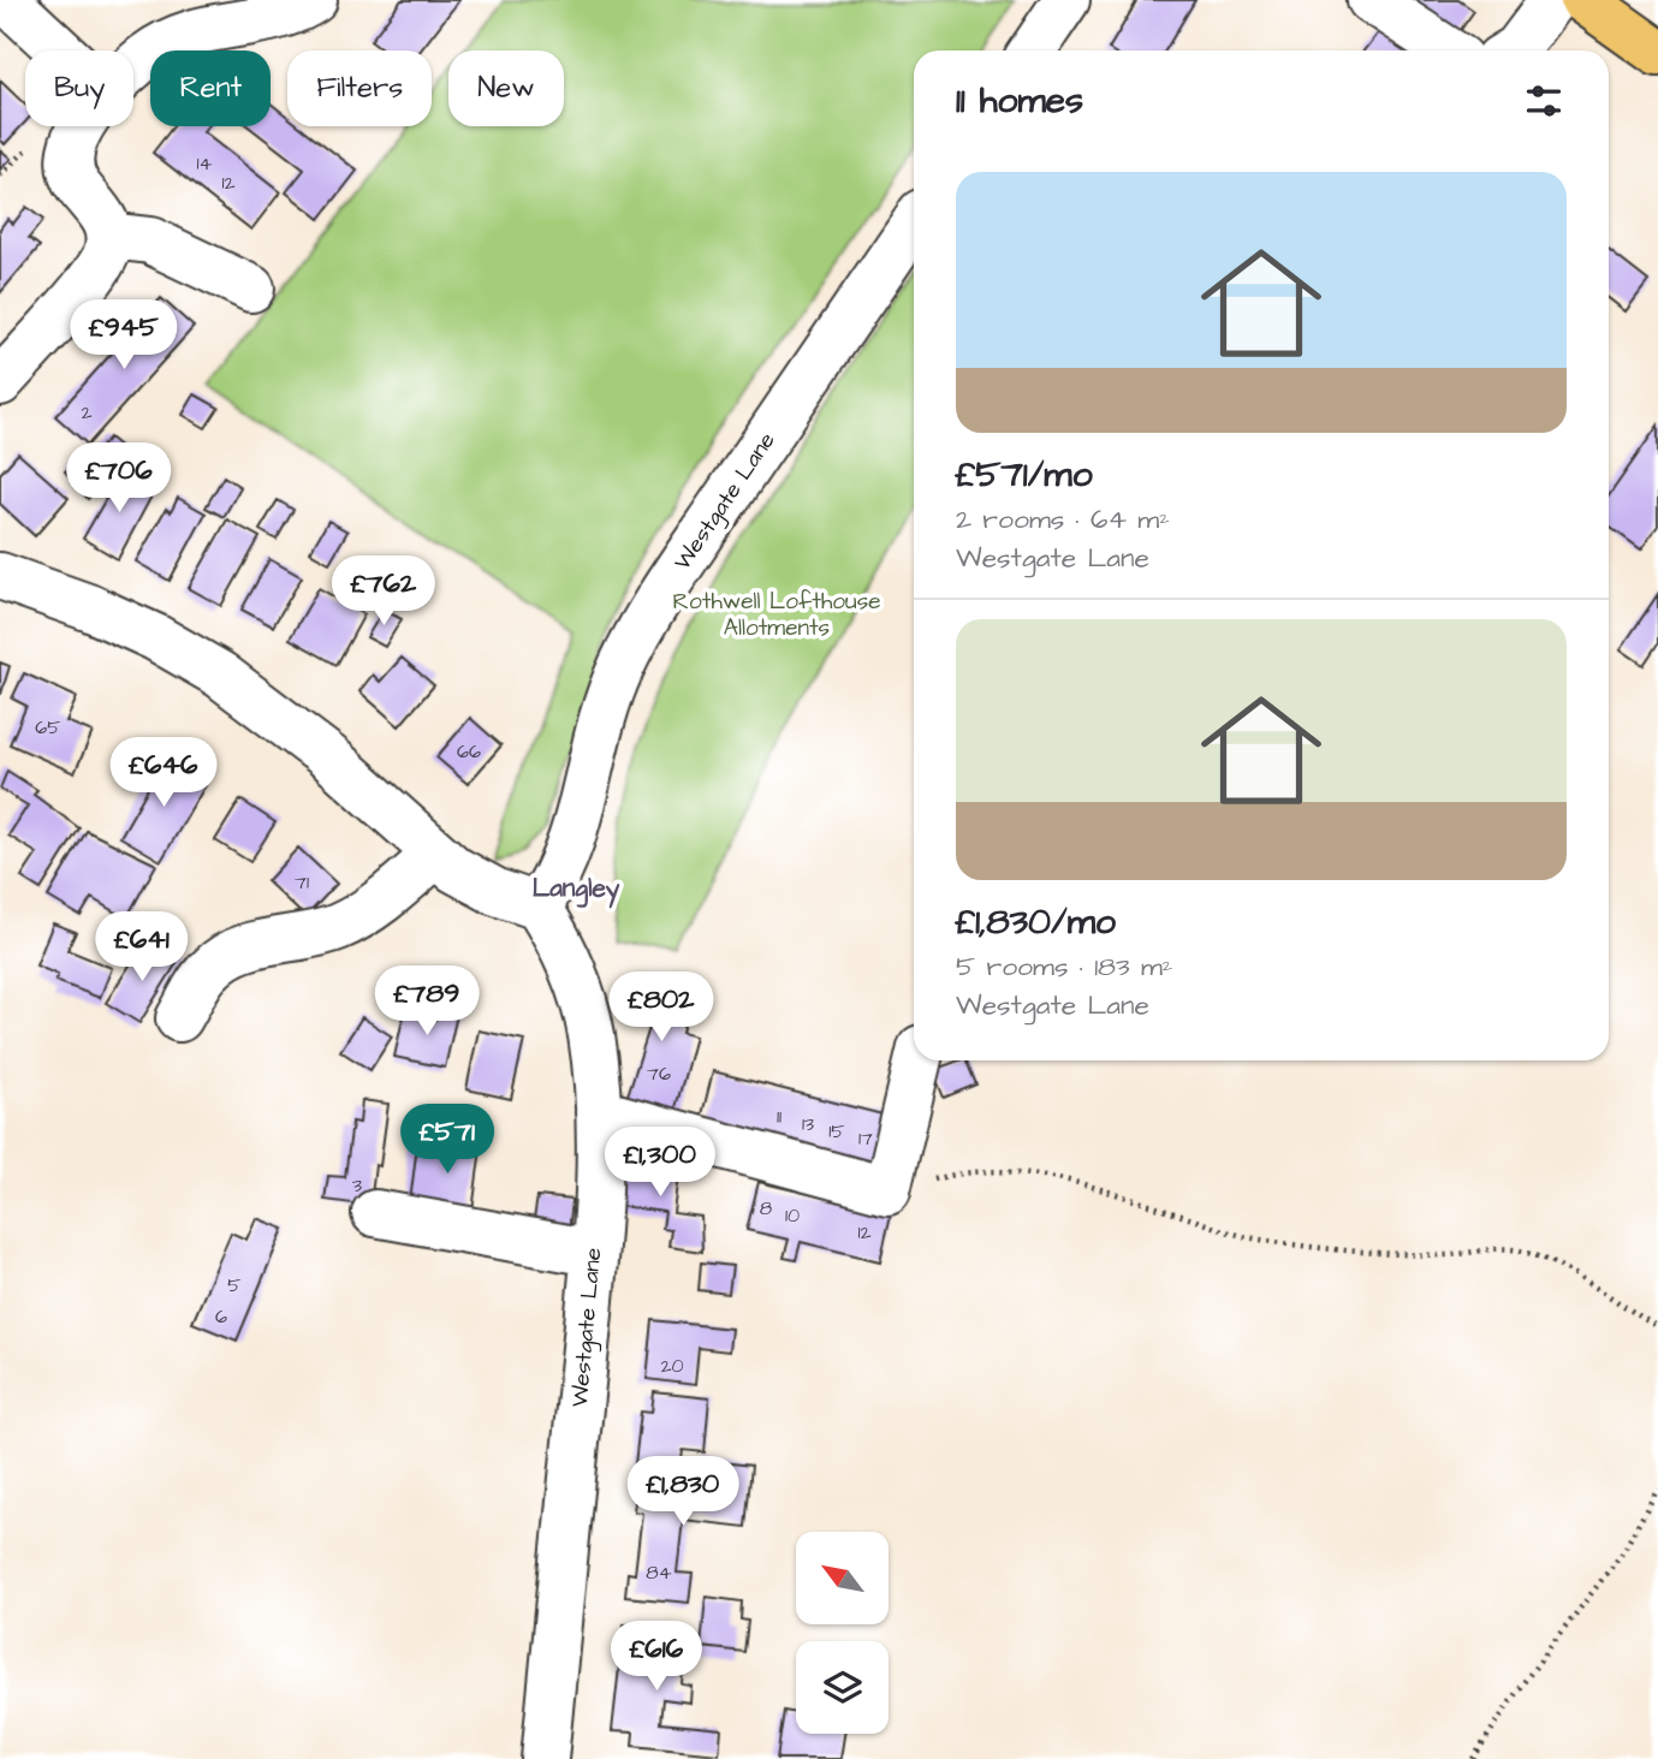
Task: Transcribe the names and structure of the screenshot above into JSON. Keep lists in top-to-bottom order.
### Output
{
  "streets": {
    "street": ["Westgate Lane"]
  },
  "districts": ["Langley"],
  "parks": ["Rothwell Lofthouse Allotments"],
  "house_numbers": [
    "14",
    "12",
    "2",
    "65",
    "66",
    "71",
    "76",
    "11",
    "13",
    "15",
    "17",
    "3",
    "8",
    "10",
    "12",
    "5",
    "6",
    "20",
    "84"
  ],
  "north": "top left",
  "page": {
    "chip": [
      "Buy",
      "Rent",
      "Filters",
      "New"
    ],
    "heading": "11 homes",
    "list": [
      {
        "name": "£571/mo",
        "note": "2 rooms · 64 m² · Westgate Lane"
      },
      {
        "name": "£1,830/mo",
        "note": "5 rooms · 183 m² · Westgate Lane"
      }
    ],
    "price": [
      "£945",
      "£706",
      "£762",
      "£646",
      "£641",
      "£789",
      "£802",
      "£571",
      "£1,300",
      "£1,830",
      "£616"
    ]
  }
}
